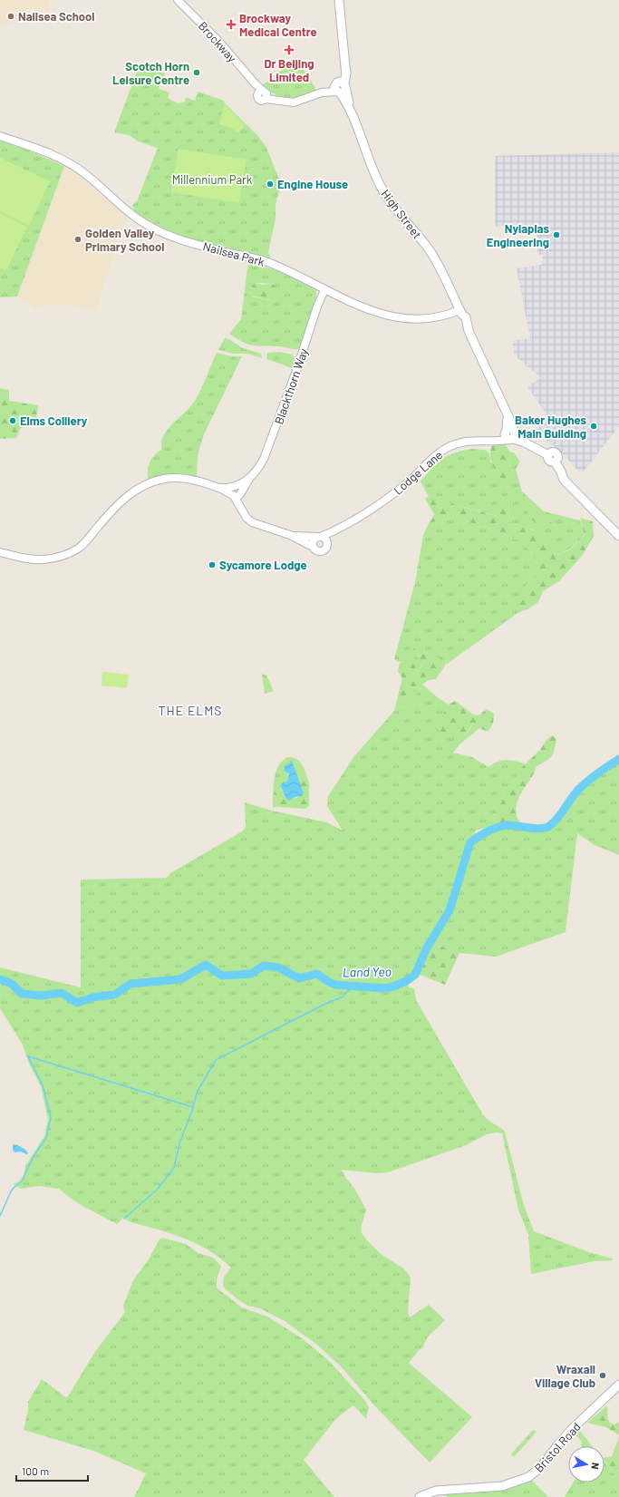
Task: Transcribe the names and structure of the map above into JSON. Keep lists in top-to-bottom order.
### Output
{
  "streets": {
    "main road": ["High Street", "Bristol Road"],
    "street": [
      "Brockway",
      "Nailsea Park",
      "Blackthorn Way",
      "Lodge Lane"
    ]
  },
  "crossings": [
    ["Brockway", "High Street"],
    ["High Street", "Nailsea Park"],
    ["High Street", "Lodge Lane"],
    ["Nailsea Park", "Blackthorn Way"],
    ["Blackthorn Way", "Lodge Lane"]
  ],
  "districts": ["THE ELMS"],
  "water": ["Land Yeo"],
  "parks": ["Millennium Park"],
  "places": {
    "other": [
      "Nailsea School",
      "Scotch Horn Leisure Centre",
      "Engine House",
      "Nylaplas Engineering",
      "Golden Valley Primary School",
      "Elms Colliery",
      "Baker Hughes Main Building",
      "Sycamore Lodge",
      "Wraxall Village Club"
    ],
    "health": ["Brockway Medical Centre", "Dr Beijing Limited"]
  },
  "scale_bar": "100 m",
  "north": "right"
}
